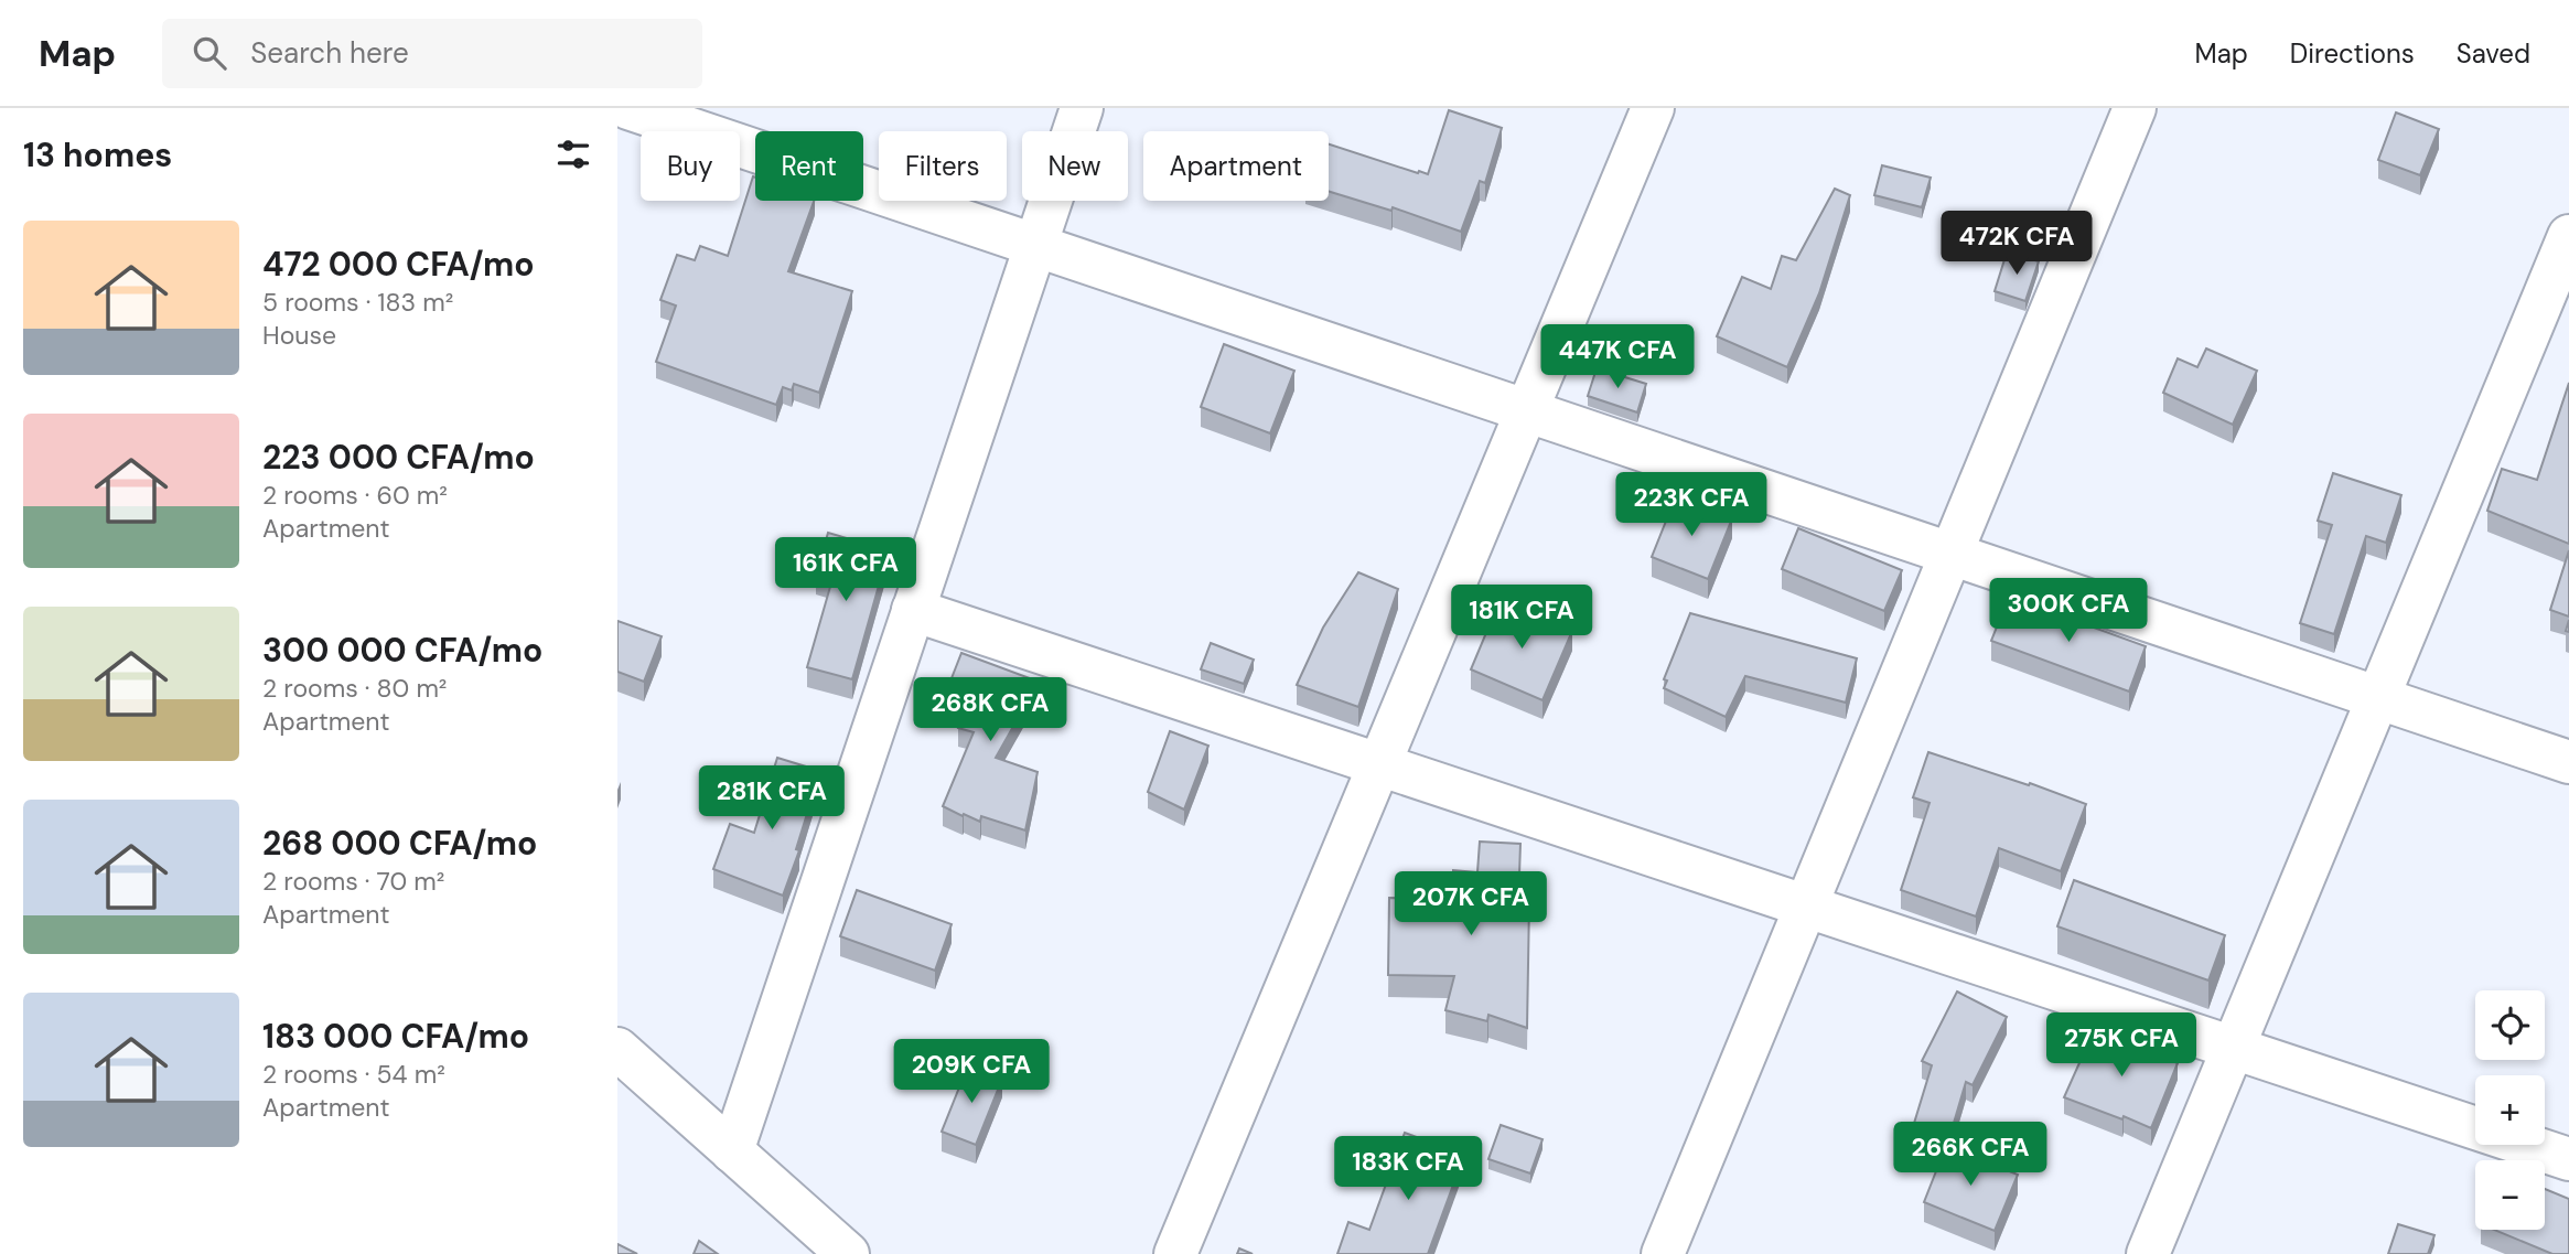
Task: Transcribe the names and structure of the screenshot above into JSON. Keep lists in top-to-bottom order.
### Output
{
  "page": {
    "header": "Map",
    "search": "Search here",
    "nav": ["Map", "Directions", "Saved"],
    "heading": "13 homes",
    "chip": [
      "Buy",
      "Rent",
      "Filters",
      "New",
      "Apartment"
    ],
    "list": [
      {
        "name": "472 000 CFA/mo",
        "note": "5 rooms · 183 m² · House"
      },
      {
        "name": "223 000 CFA/mo",
        "note": "2 rooms · 60 m² · Apartment"
      },
      {
        "name": "300 000 CFA/mo",
        "note": "2 rooms · 80 m² · Apartment"
      },
      {
        "name": "268 000 CFA/mo",
        "note": "2 rooms · 70 m² · Apartment"
      },
      {
        "name": "183 000 CFA/mo",
        "note": "2 rooms · 54 m² · Apartment"
      }
    ],
    "price": [
      "472K CFA",
      "447K CFA",
      "223K CFA",
      "161K CFA",
      "300K CFA",
      "181K CFA",
      "268K CFA",
      "281K CFA",
      "207K CFA",
      "275K CFA",
      "209K CFA",
      "266K CFA",
      "183K CFA"
    ],
    "map_buttons": ["+", "−"]
  }
}
